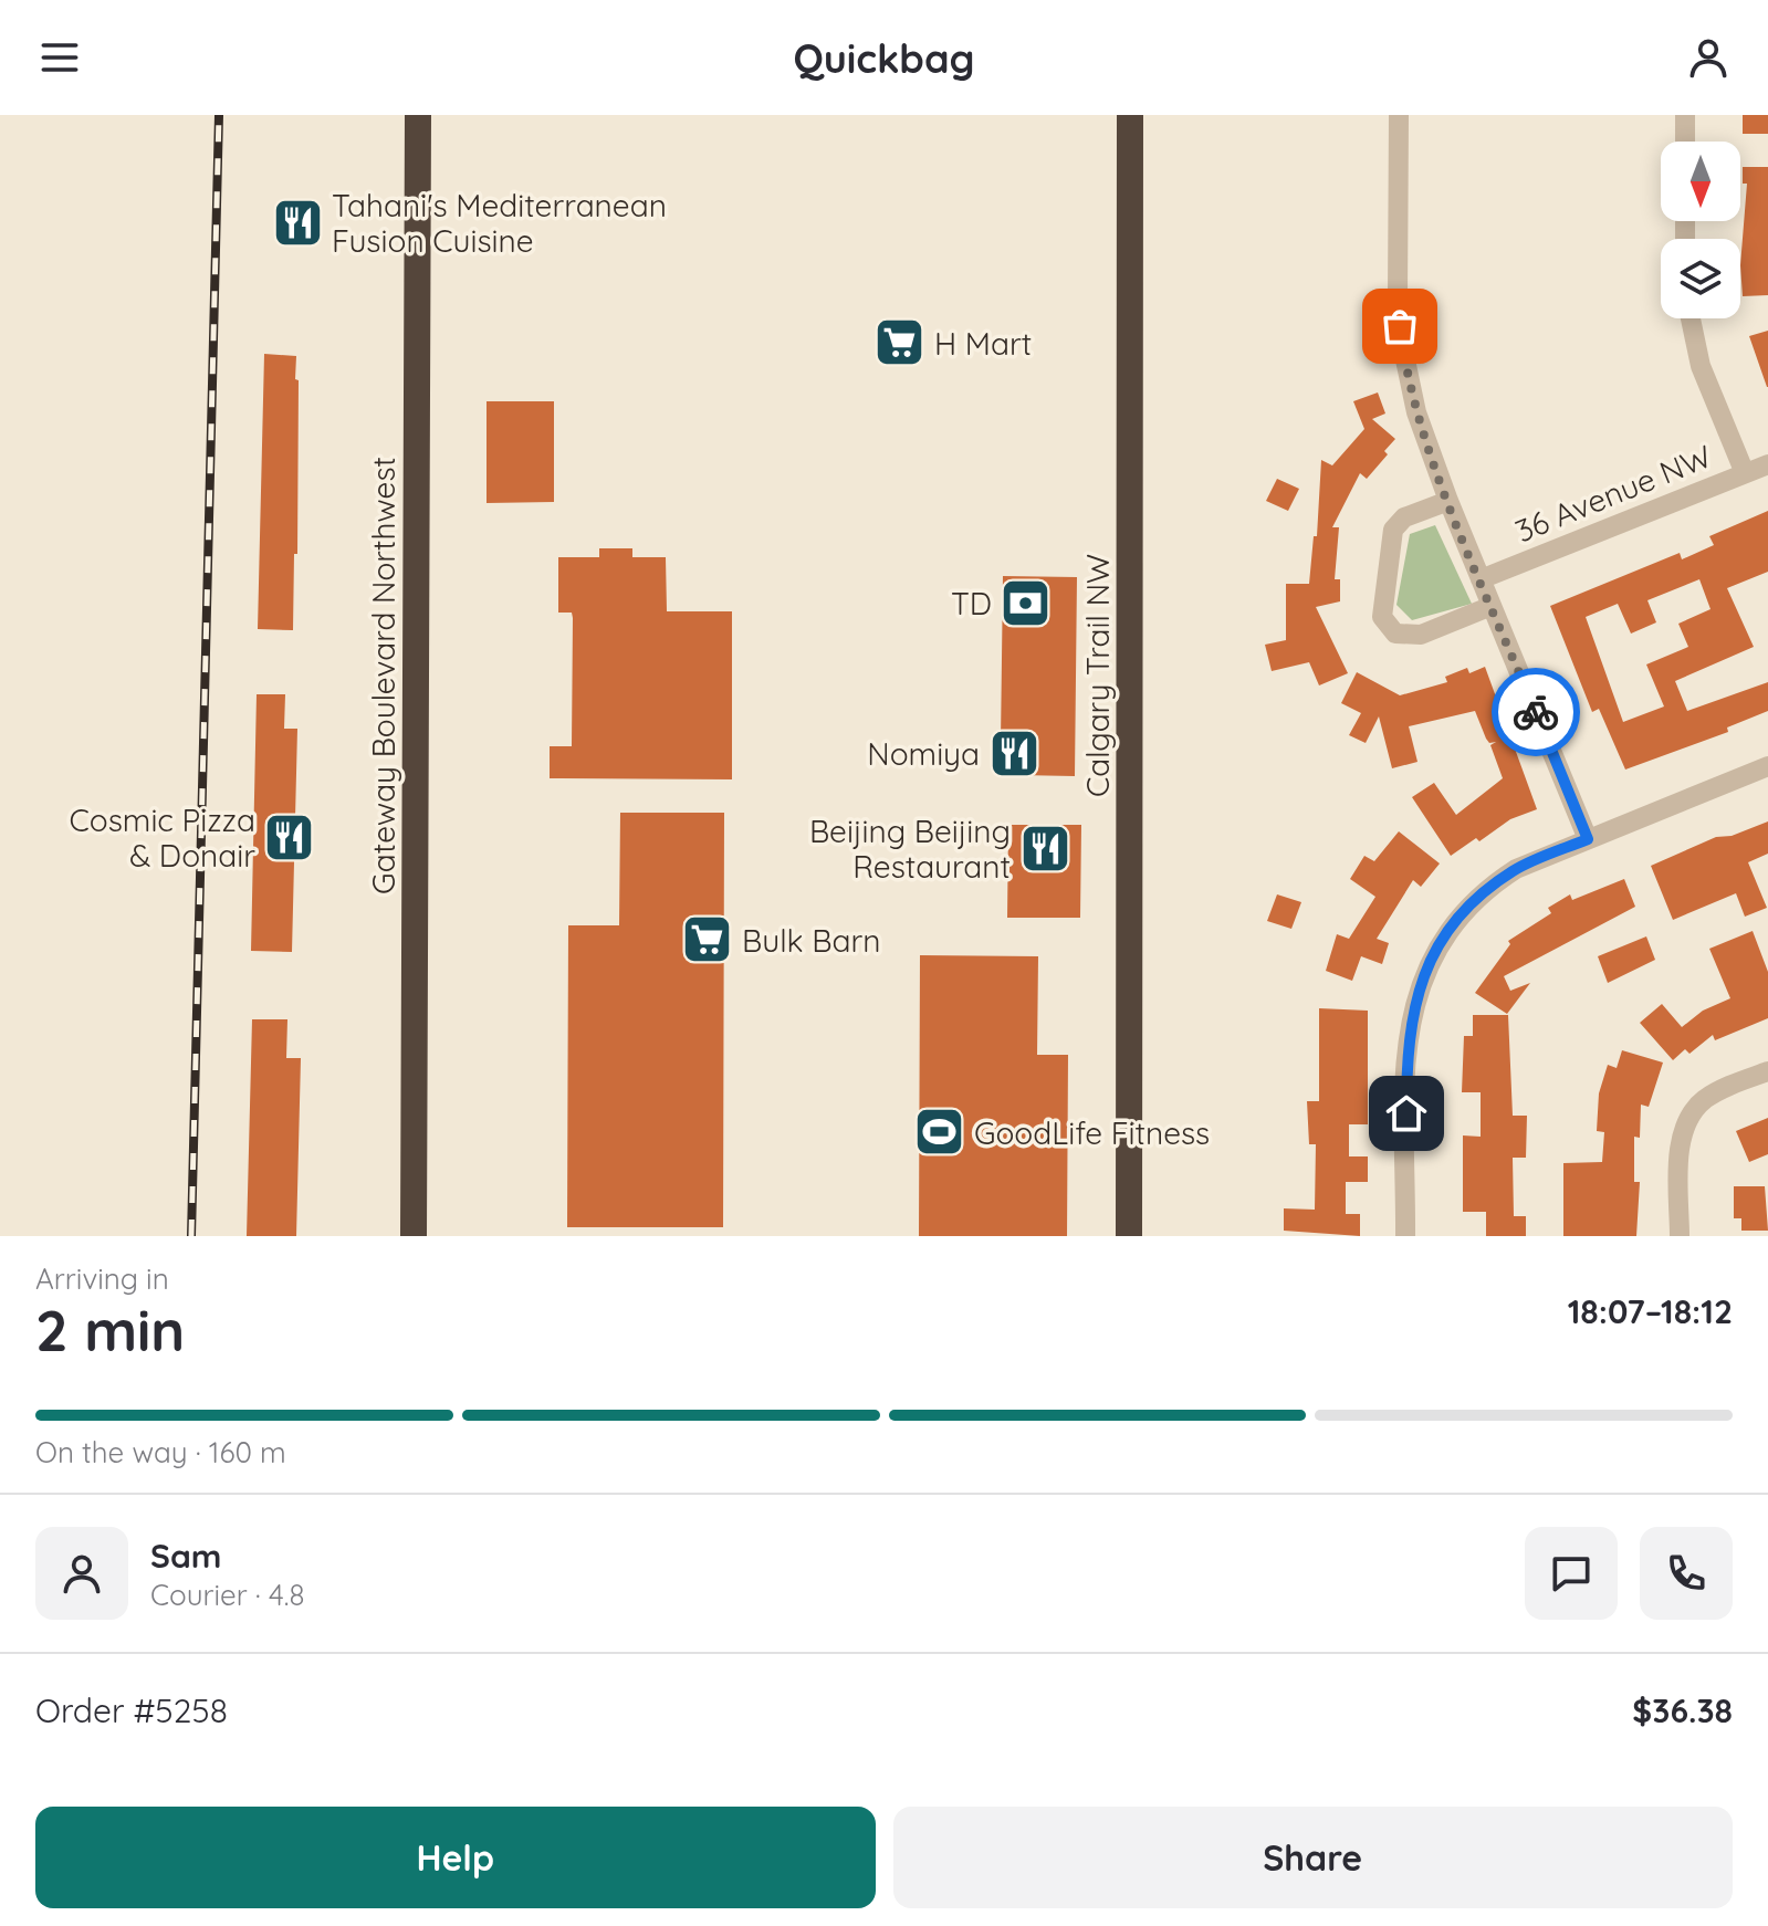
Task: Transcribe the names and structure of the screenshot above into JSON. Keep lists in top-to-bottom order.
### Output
{
  "streets": {
    "highway": ["Gateway Boulevard Northwest", "Calgary Trail NW"],
    "street": ["36 Avenue NW"]
  },
  "places": {
    "restaurant": [
      "Tahani's Mediterranean Fusion Cuisine",
      "Nomiya",
      "Cosmic Pizza & Donair",
      "Beijing Beijing Restaurant"
    ],
    "supermarket": ["H Mart", "Bulk Barn"],
    "bank": ["TD"],
    "sports": ["GoodLife Fitness"]
  },
  "north": "bottom",
  "page": {
    "header": "Quickbag",
    "heading": ["2 min", "Arriving in", "18:07–18:12"],
    "panel": [
      "Sam",
      "Courier · 4.8",
      "Order #5258",
      "$36.38"
    ],
    "bar": "On the way · 160 m",
    "buttons": ["Help", "Share"]
  }
}
